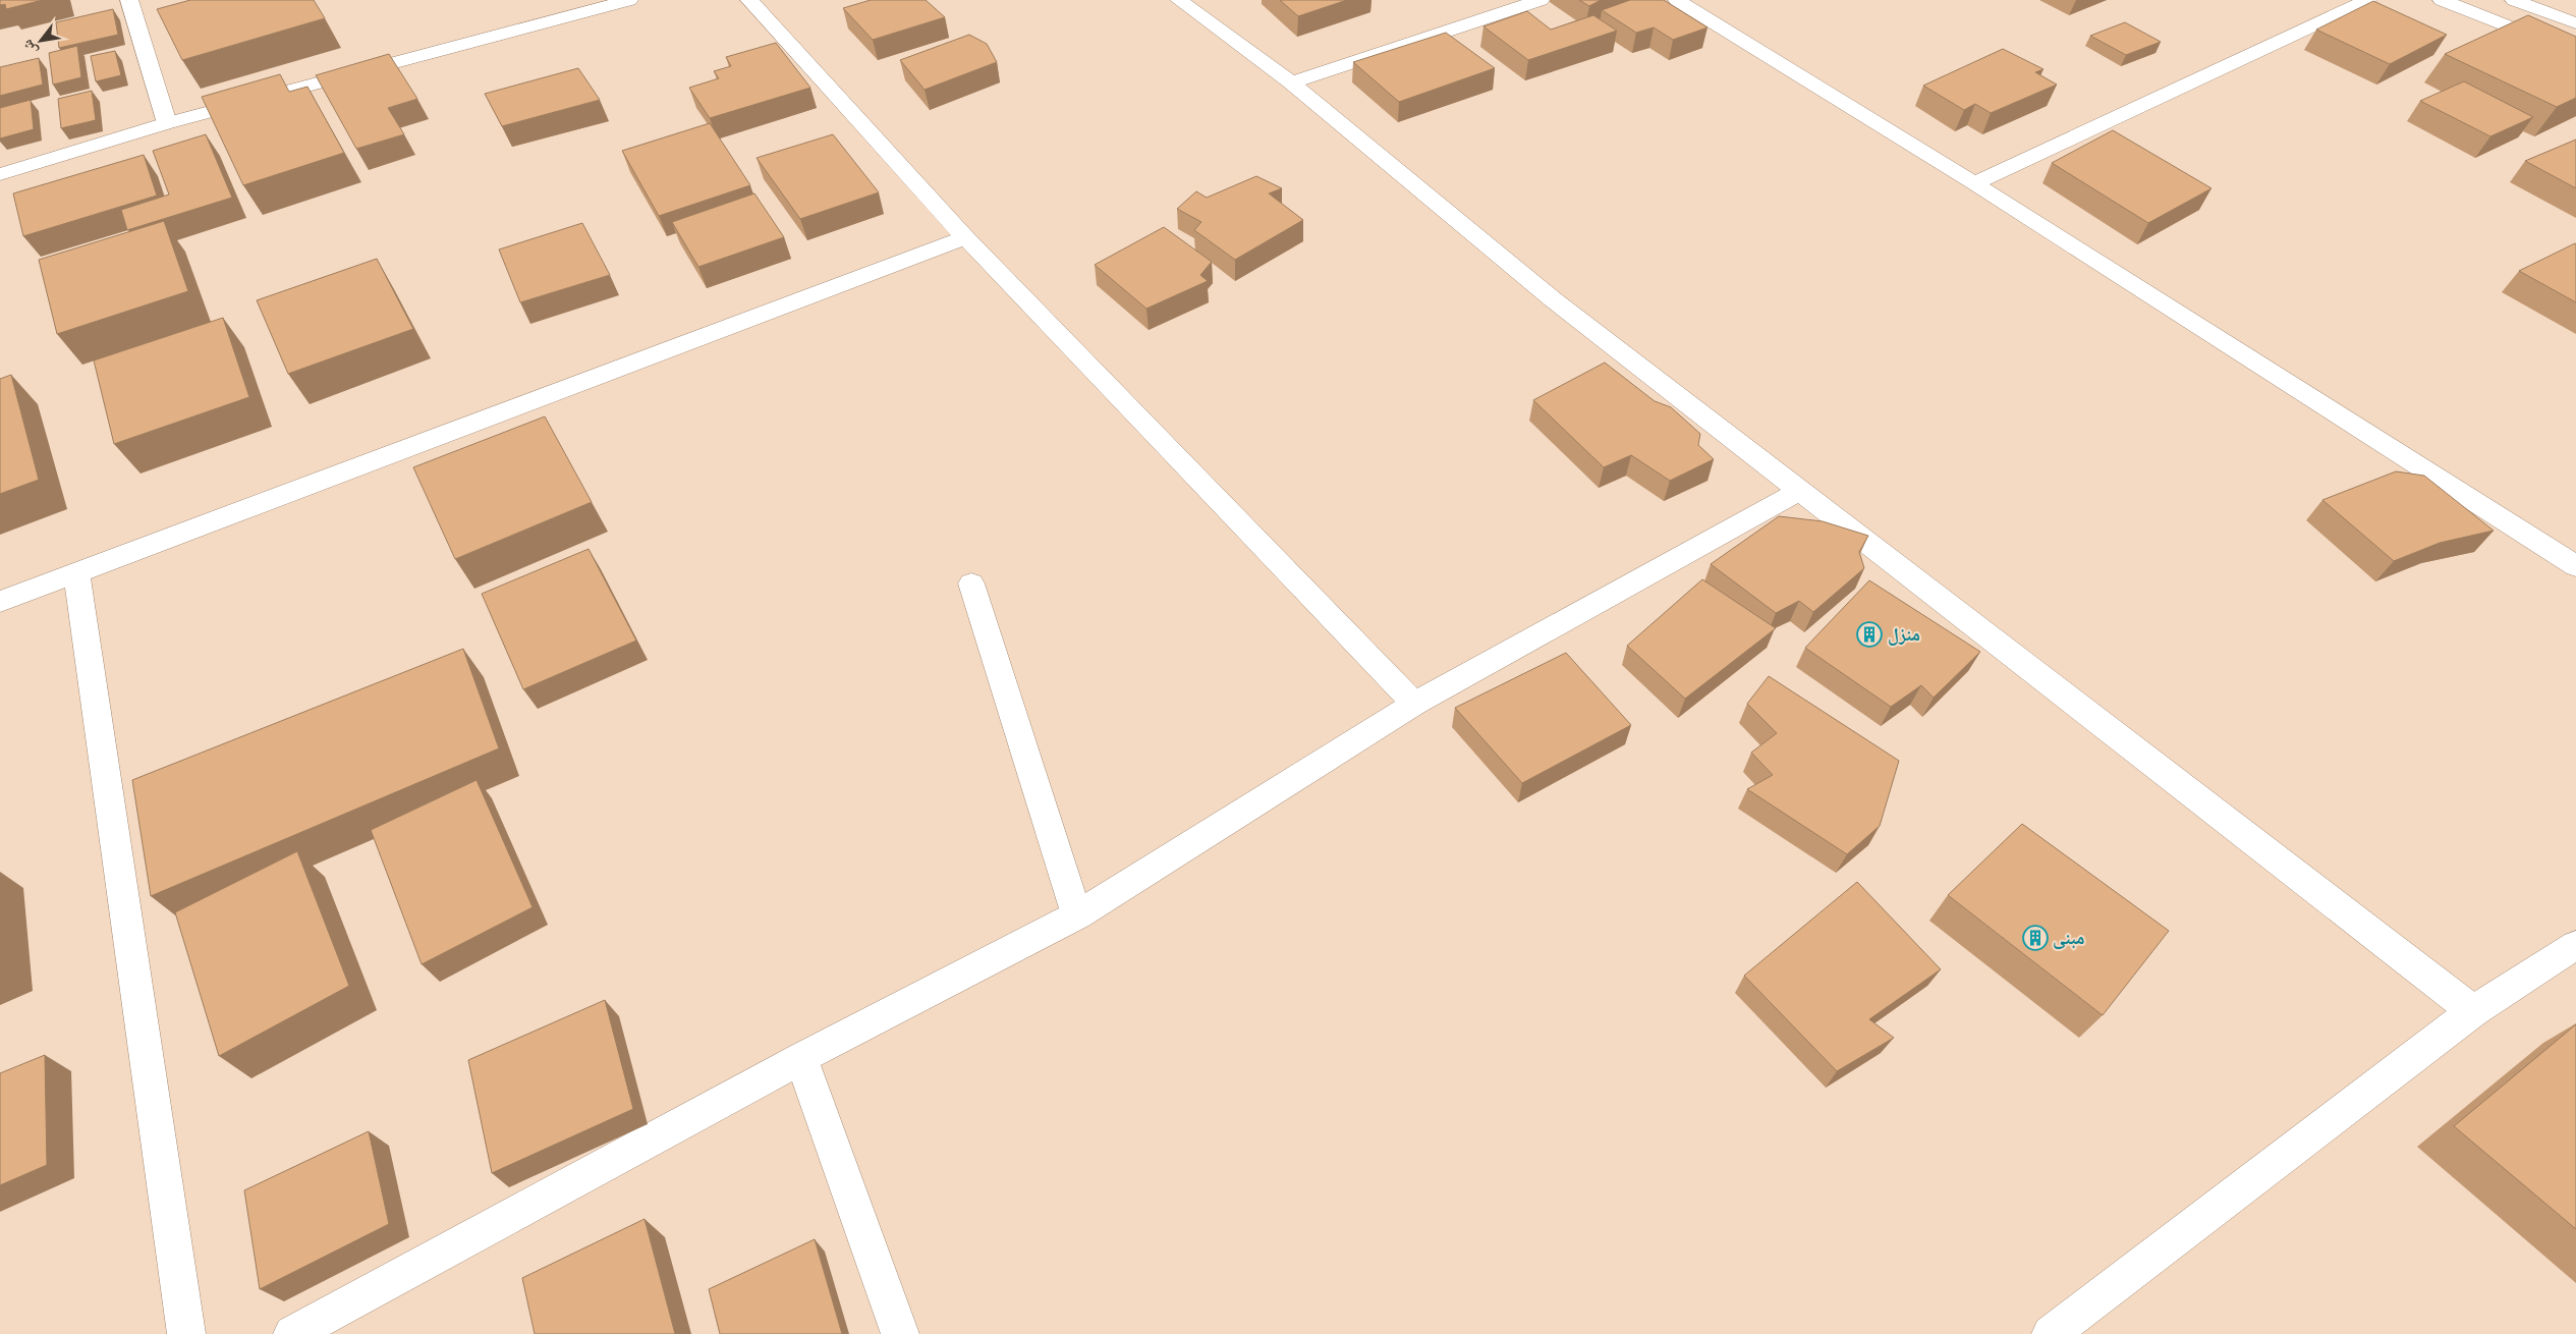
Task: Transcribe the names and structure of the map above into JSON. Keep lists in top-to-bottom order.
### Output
{
  "places": {
    "building": ["منزل", "مبنى"]
  },
  "north": "bottom left"
}
